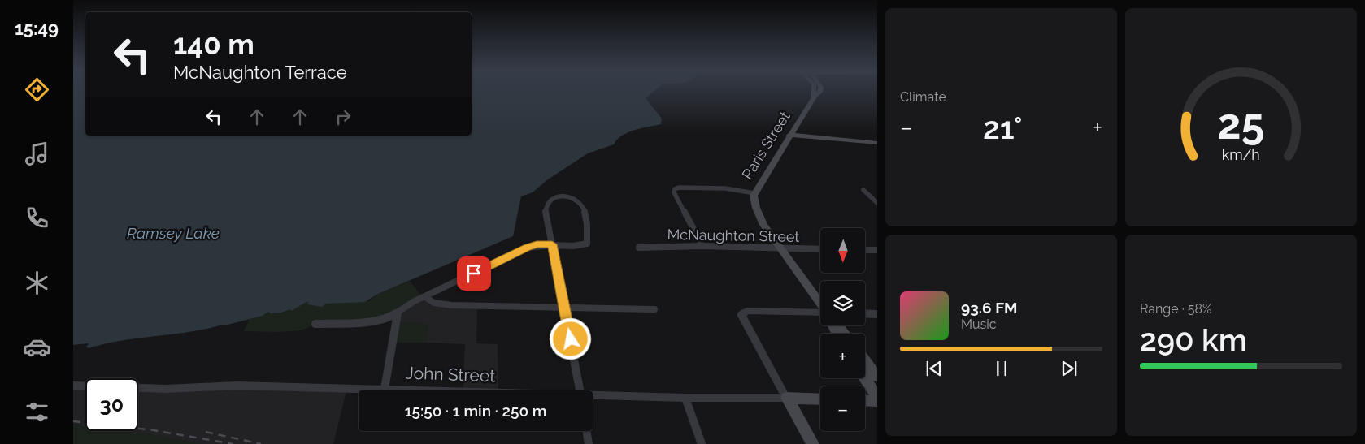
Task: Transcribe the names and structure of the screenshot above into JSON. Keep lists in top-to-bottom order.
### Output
{
  "streets": {
    "main road": ["Paris Street", "John Street"],
    "street": ["McNaughton Street"]
  },
  "crossings": [
    ["Paris Street", "McNaughton Street"]
  ],
  "water": ["Ramsey Lake"],
  "north": "bottom",
  "page": {
    "tabs": "15:49",
    "tile": [
      "Climate",
      ["Range · 58%", "290 km"]
    ],
    "turn": ["140 m", "McNaughton Terrace"],
    "heat": ["−", "21°", "+"],
    "map_buttons": ["+", "−"],
    "song": ["93.6 FM", "Music"],
    "limit": "30",
    "trip": "15:50 · 1 min · 250 m",
    "gauge": ["25", "km/h"]
  }
}
